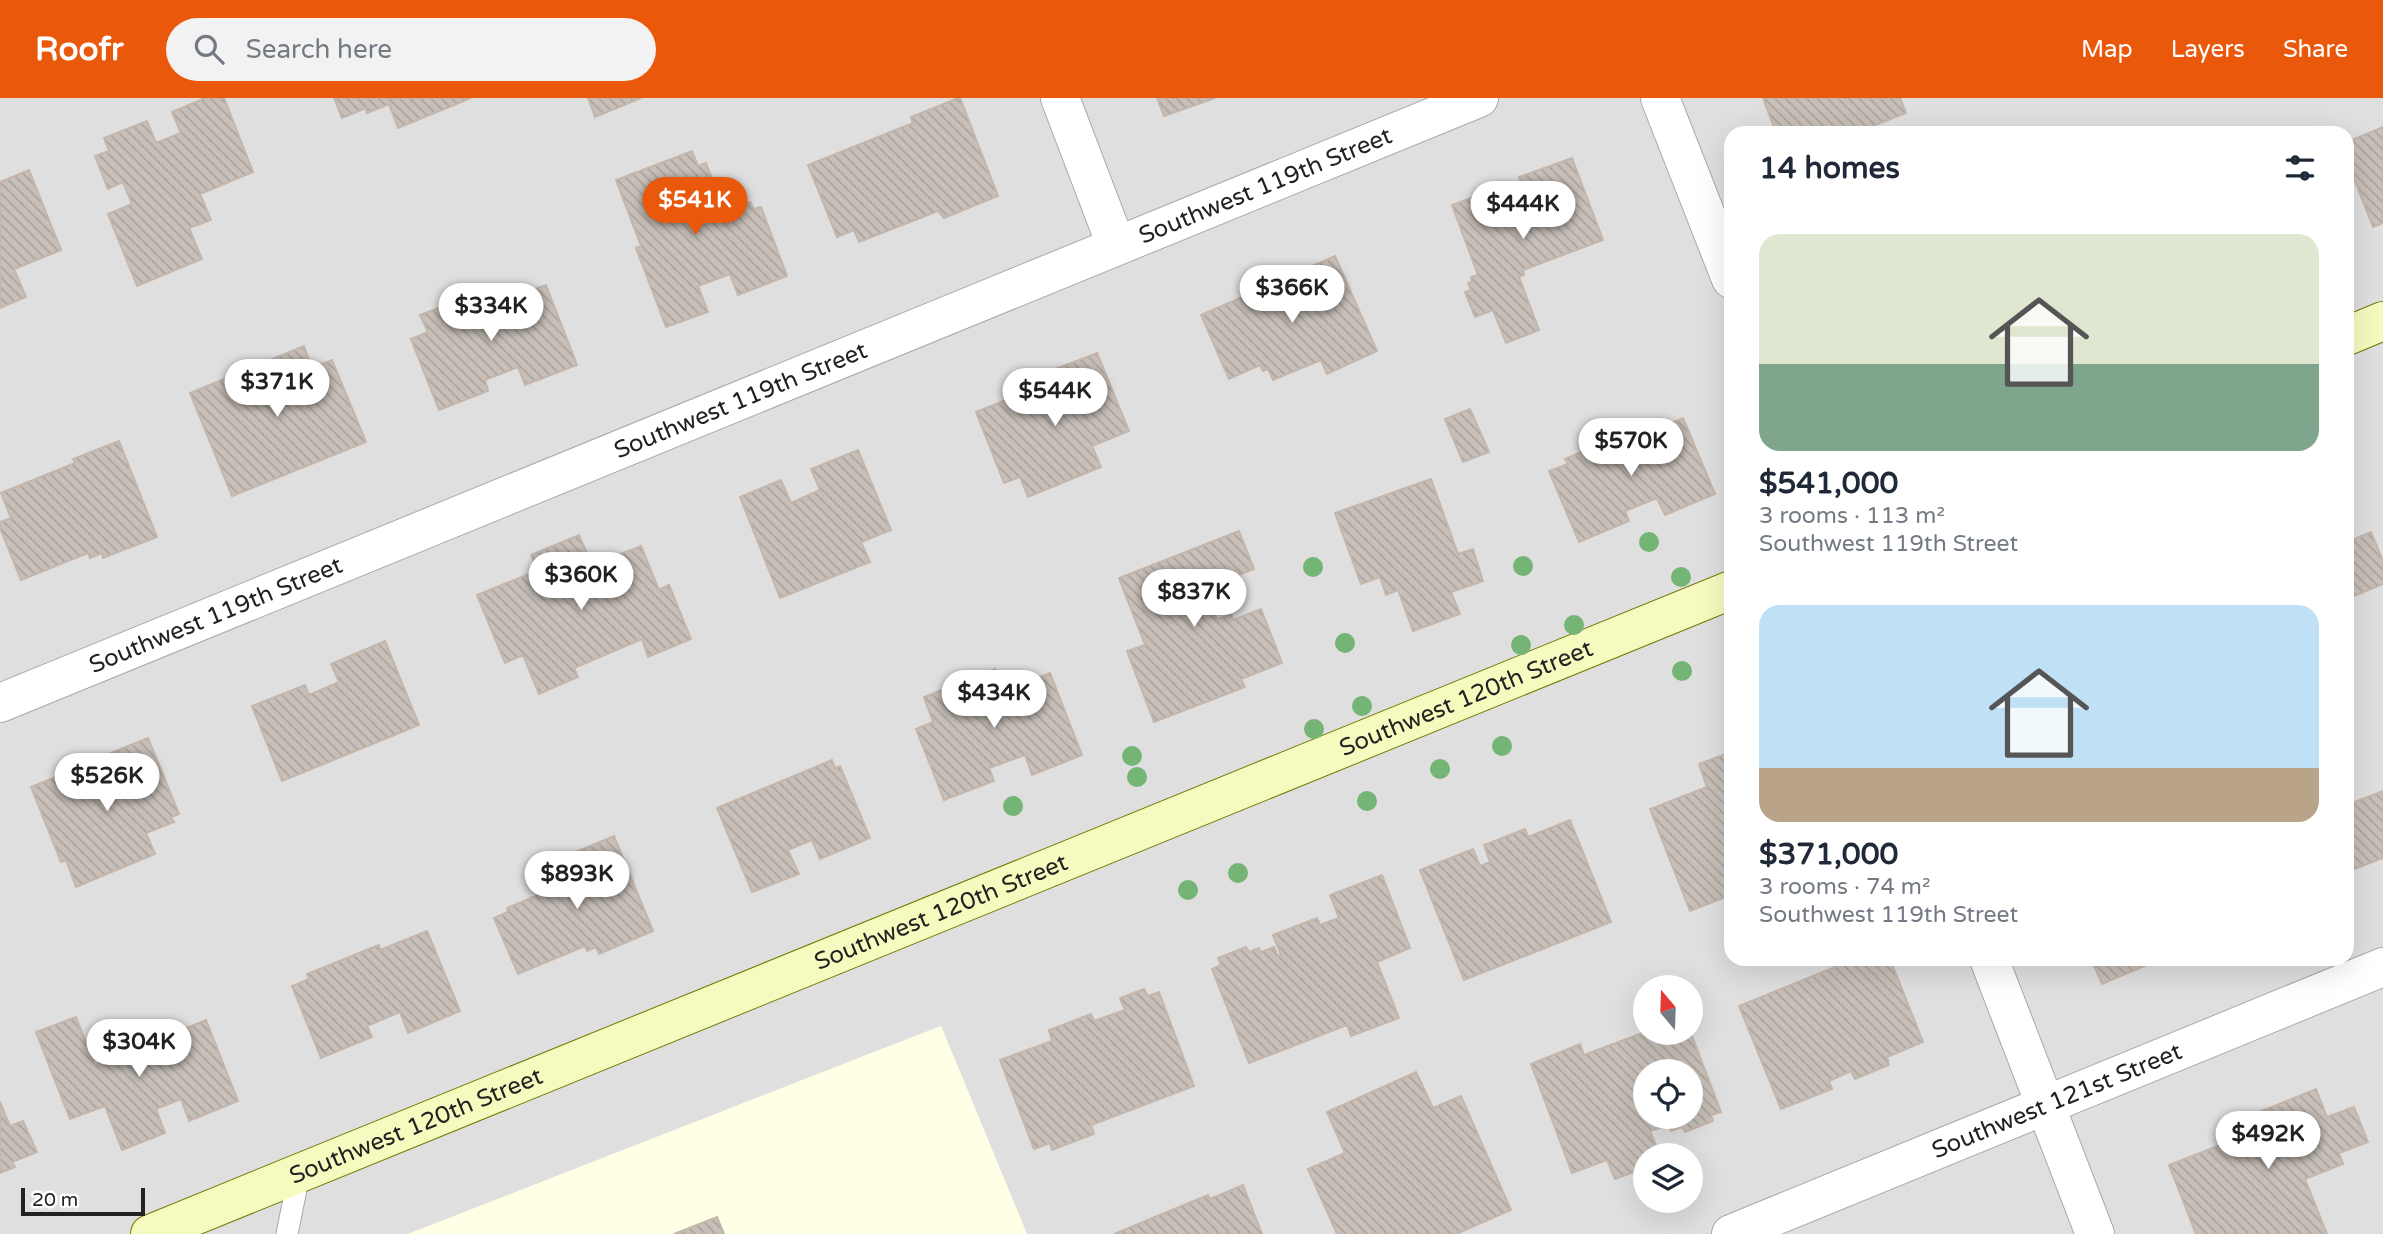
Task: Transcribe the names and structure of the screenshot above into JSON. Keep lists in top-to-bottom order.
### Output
{
  "streets": {
    "street": ["Southwest 119th Street", "Southwest 120th Street", "Southwest 121st Street"]
  },
  "scale_bar": "20 m",
  "north": "top",
  "page": {
    "header": "Roofr",
    "search": "Search here",
    "nav": ["Map", "Layers", "Share"],
    "heading": "14 homes",
    "price": [
      "$541K",
      "$444K",
      "$366K",
      "$334K",
      "$371K",
      "$544K",
      "$570K",
      "$360K",
      "$837K",
      "$434K",
      "$526K",
      "$893K",
      "$304K",
      "$492K"
    ],
    "list": [
      {
        "name": "$541,000",
        "note": "3 rooms · 113 m² · Southwest 119th Street"
      },
      {
        "name": "$371,000",
        "note": "3 rooms · 74 m² · Southwest 119th Street"
      }
    ],
    "scale": "20 m"
  }
}
